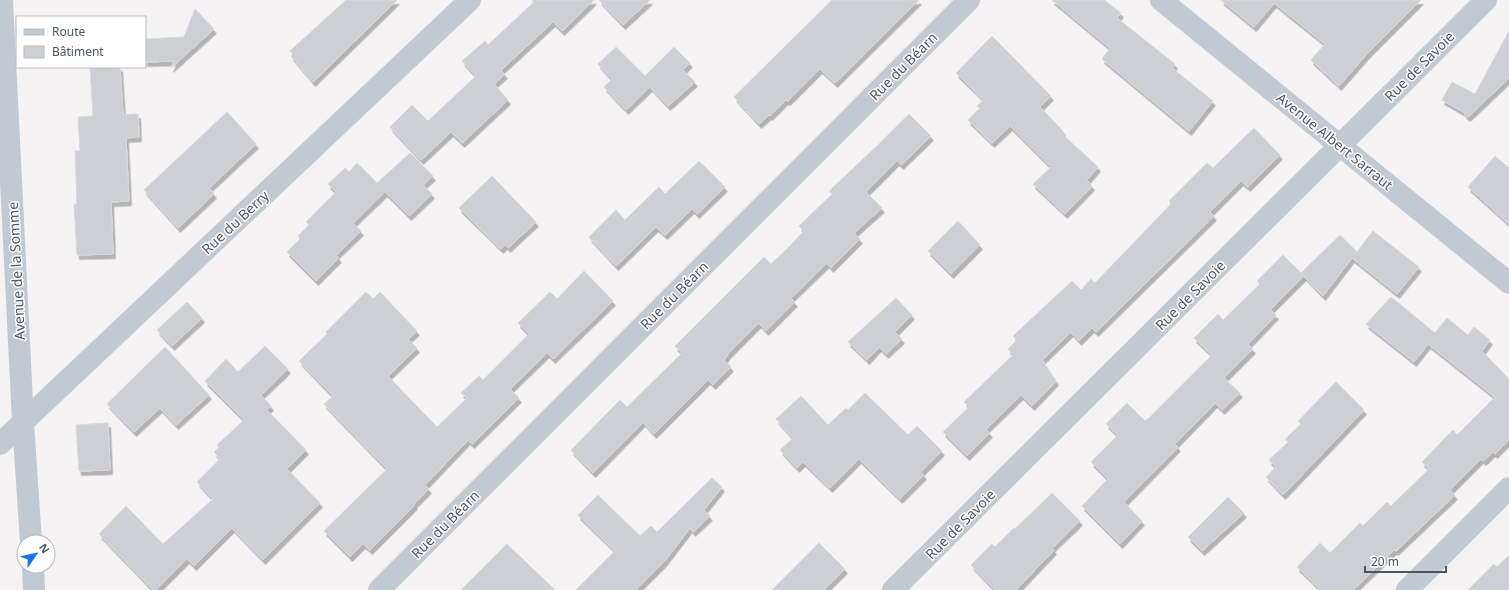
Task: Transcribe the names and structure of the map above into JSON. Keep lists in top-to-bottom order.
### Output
{
  "streets": {
    "street": [
      "Rue du Béarn",
      "Rue de Savoie",
      "Avenue Albert Sarraut",
      "Rue du Berry",
      "Avenue de la Somme"
    ]
  },
  "crossings": [
    ["Rue de Savoie", "Avenue Albert Sarraut"],
    ["Rue du Berry", "Avenue de la Somme"]
  ],
  "legend": ["Route", "Bâtiment"],
  "scale_bar": "20 m",
  "north": "top right"
}
